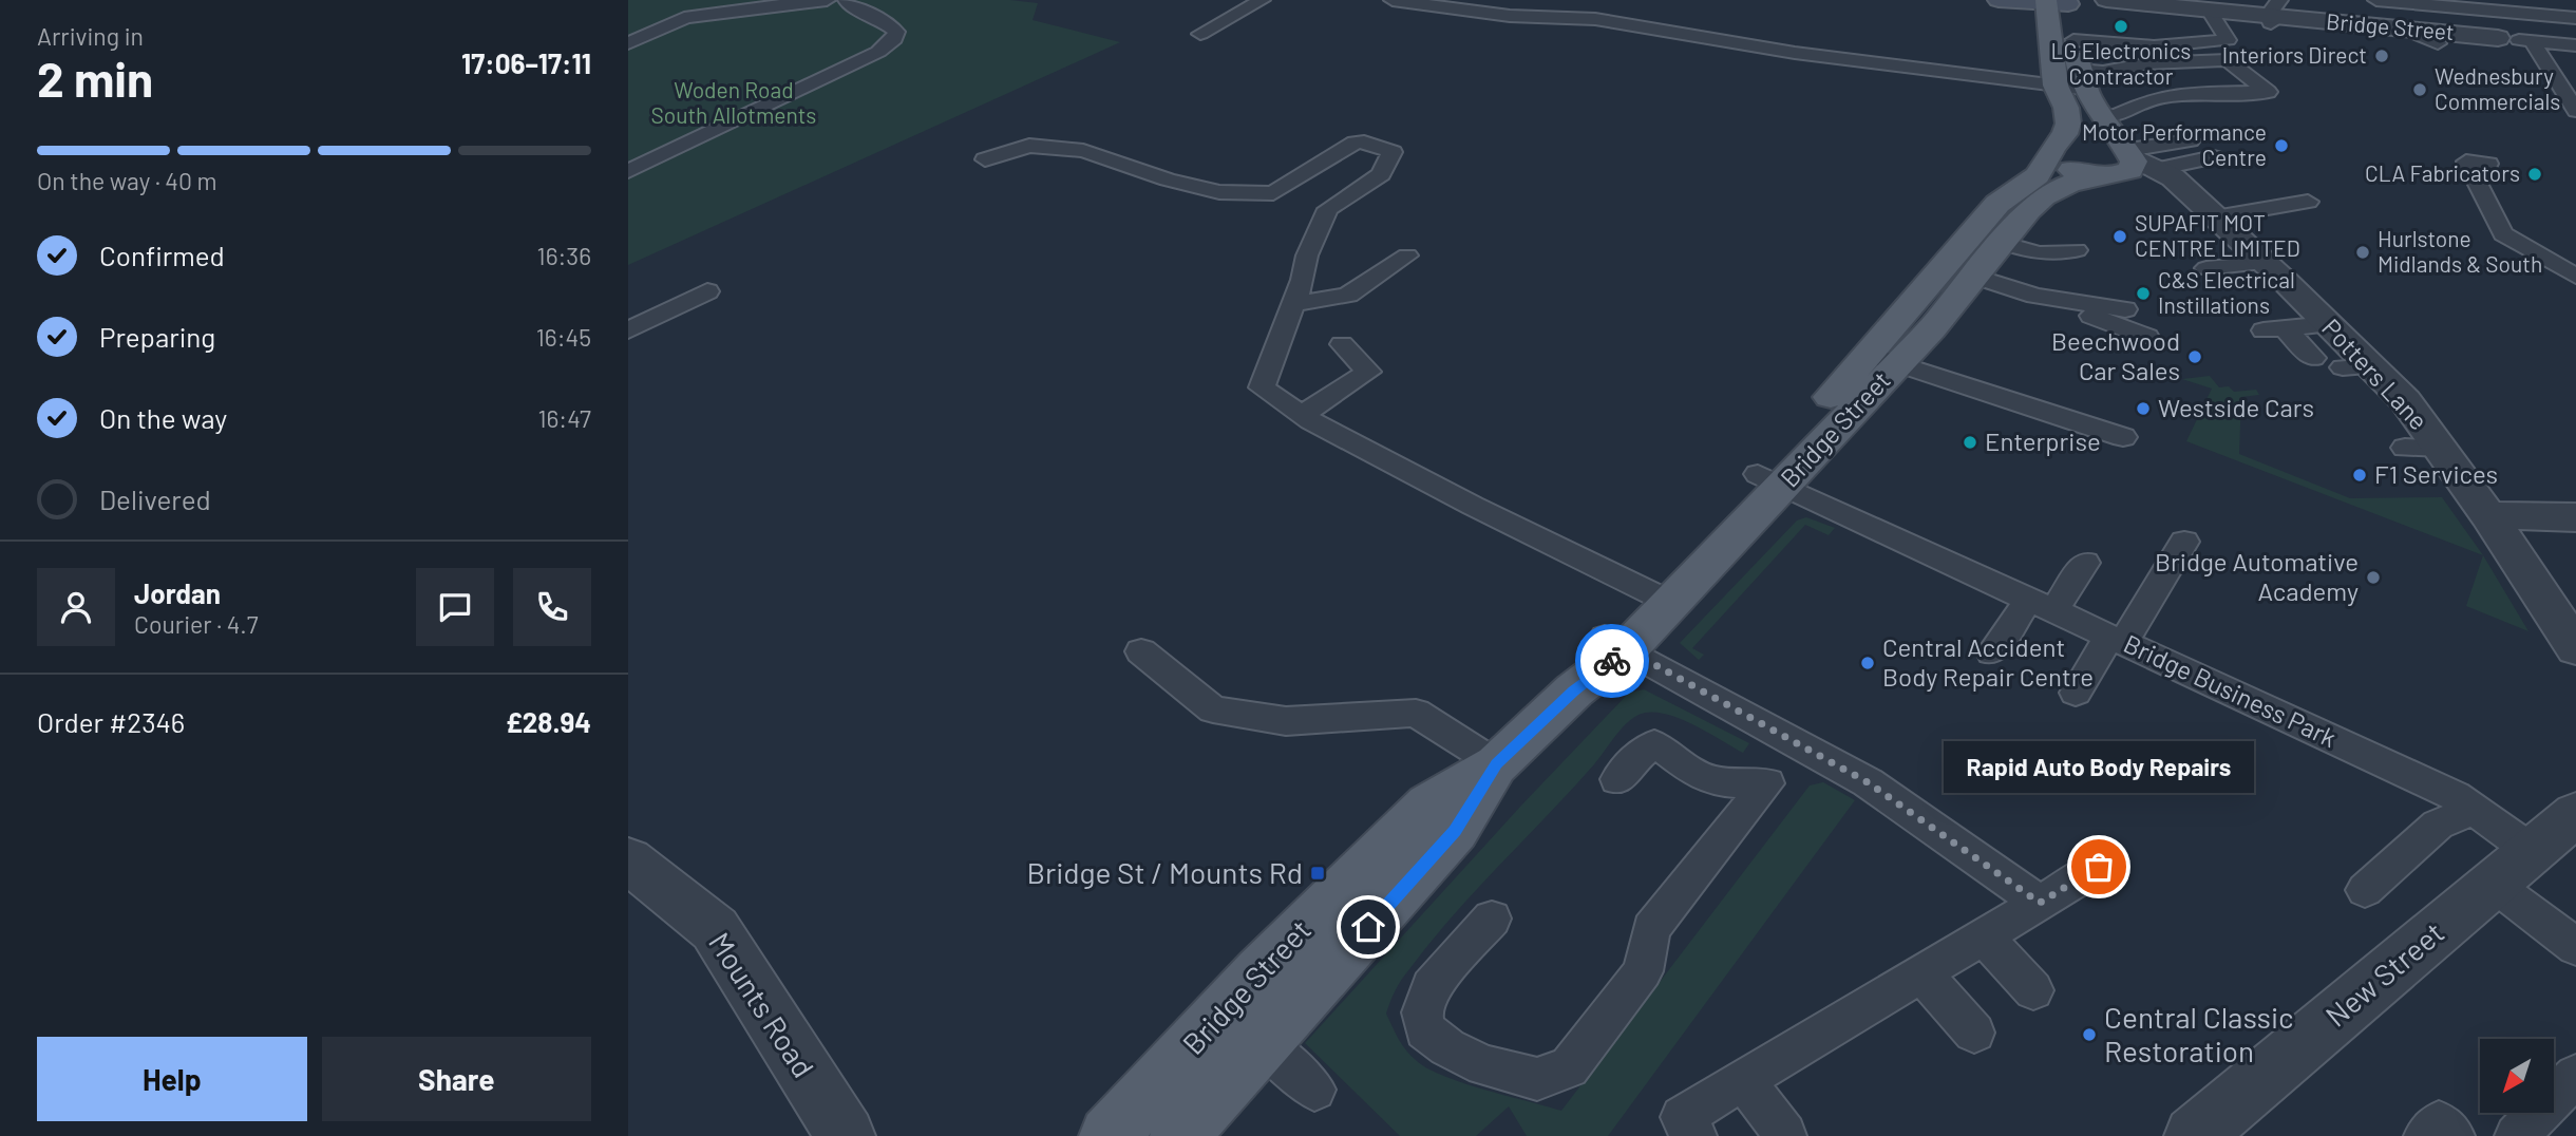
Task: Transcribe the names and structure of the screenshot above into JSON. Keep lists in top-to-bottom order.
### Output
{
  "streets": {
    "main road": ["Bridge Street"],
    "street": ["Potters Lane", "New Street", "Mounts Road"],
    "lane": ["Bridge Business Park"]
  },
  "crossings": [
    ["Bridge Street", "Potters Lane"],
    ["Bridge Street", "Bridge Business Park"],
    ["Bridge Business Park", "New Street"]
  ],
  "parks": ["Woden Road South Allotments"],
  "places": {
    "other": [
      "LG Electronics Contractor",
      "Interiors Direct",
      "Wednesbury Commercials",
      "Motor Performance Centre",
      "CLA Fabricators",
      "SUPAFIT MOT CENTRE LIMITED",
      "Hurlstone Midlands & South",
      "C&S Electrical Instillations",
      "Beechwood Car Sales",
      "Westside Cars",
      "Enterprise",
      "F1 Services",
      "Bridge Automative Academy",
      "Central Accident Body Repair Centre",
      "Rapid Auto Body Repairs",
      "Central Classic Restoration"
    ],
    "transit": ["Bridge St / Mounts Rd"]
  },
  "north": "bottom left",
  "page": {
    "heading": ["2 min", "Arriving in", "17:06–17:11"],
    "panel": [
      "Jordan",
      "Courier · 4.7",
      "Order #2346",
      "£28.94"
    ],
    "bar": "On the way · 40 m",
    "list": [
      ["Confirmed", "16:36"],
      ["Preparing", "16:45"],
      ["On the way", "16:47"],
      "Delivered"
    ],
    "bubble": "Rapid Auto Body Repairs",
    "buttons": ["Help", "Share"]
  }
}
